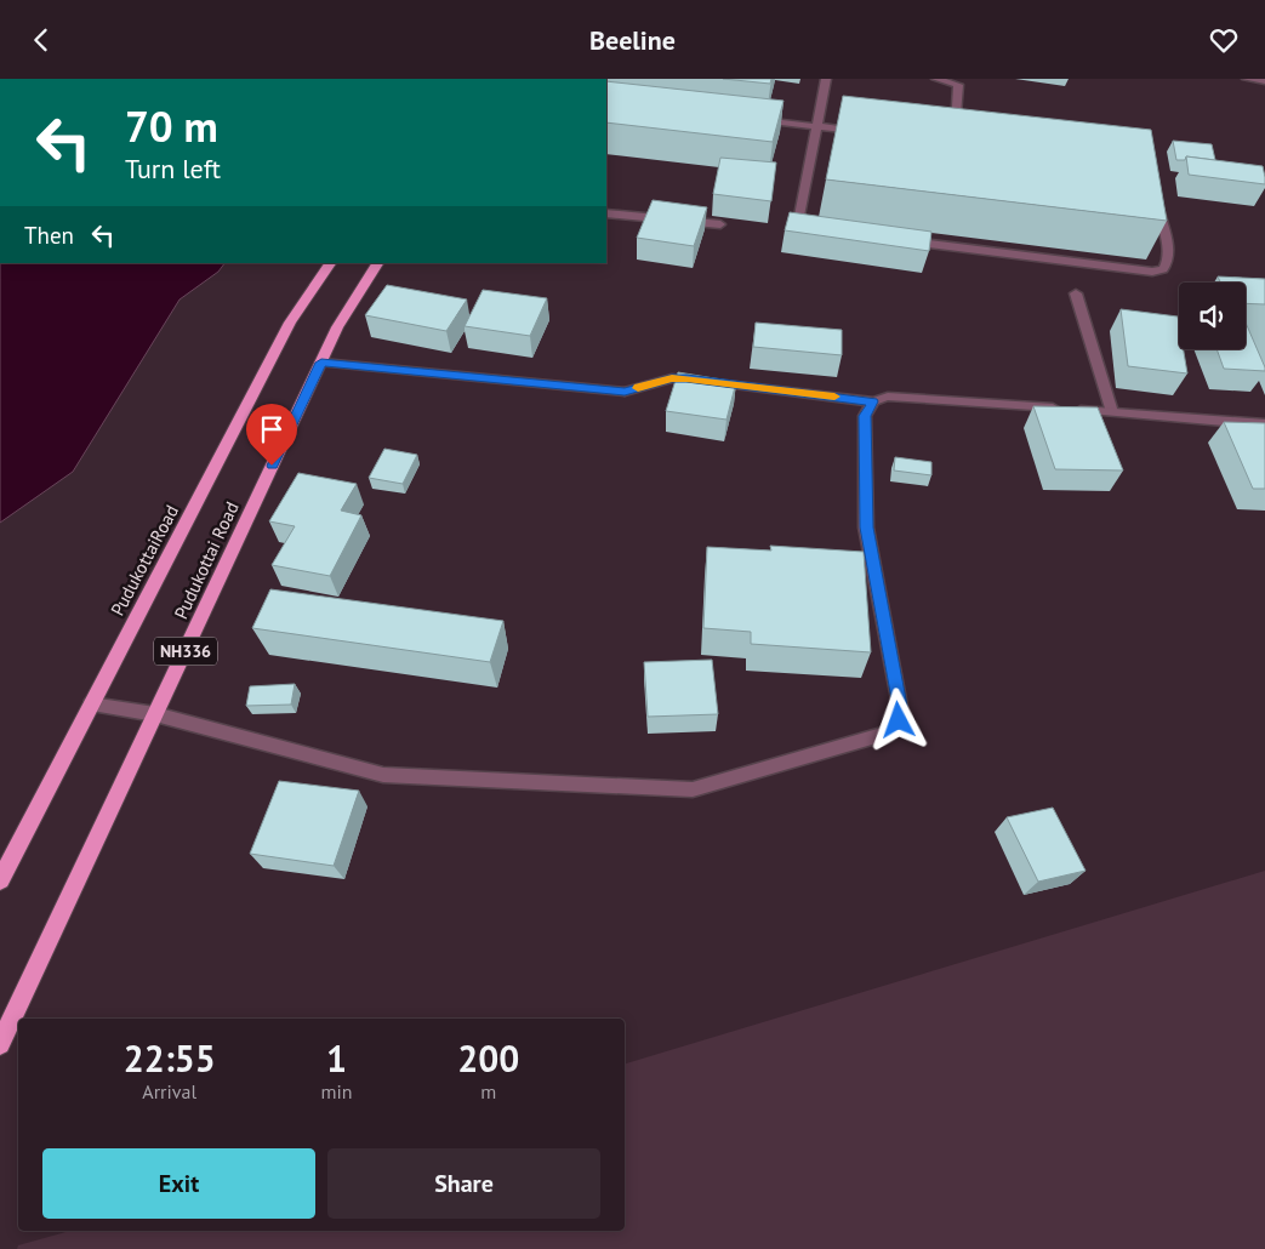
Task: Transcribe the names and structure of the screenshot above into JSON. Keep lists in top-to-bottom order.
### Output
{
  "streets": {
    "highway": ["PudukottaiRoad", "Pudukottai Road", "NH336"]
  },
  "page": {
    "header": "Beeline",
    "turn": ["70 m", "Turn left"],
    "then": "Then",
    "eta": [
      "22:55",
      "Arrival",
      "1",
      "min",
      "200",
      "m"
    ],
    "buttons": ["Exit", "Share"]
  }
}
